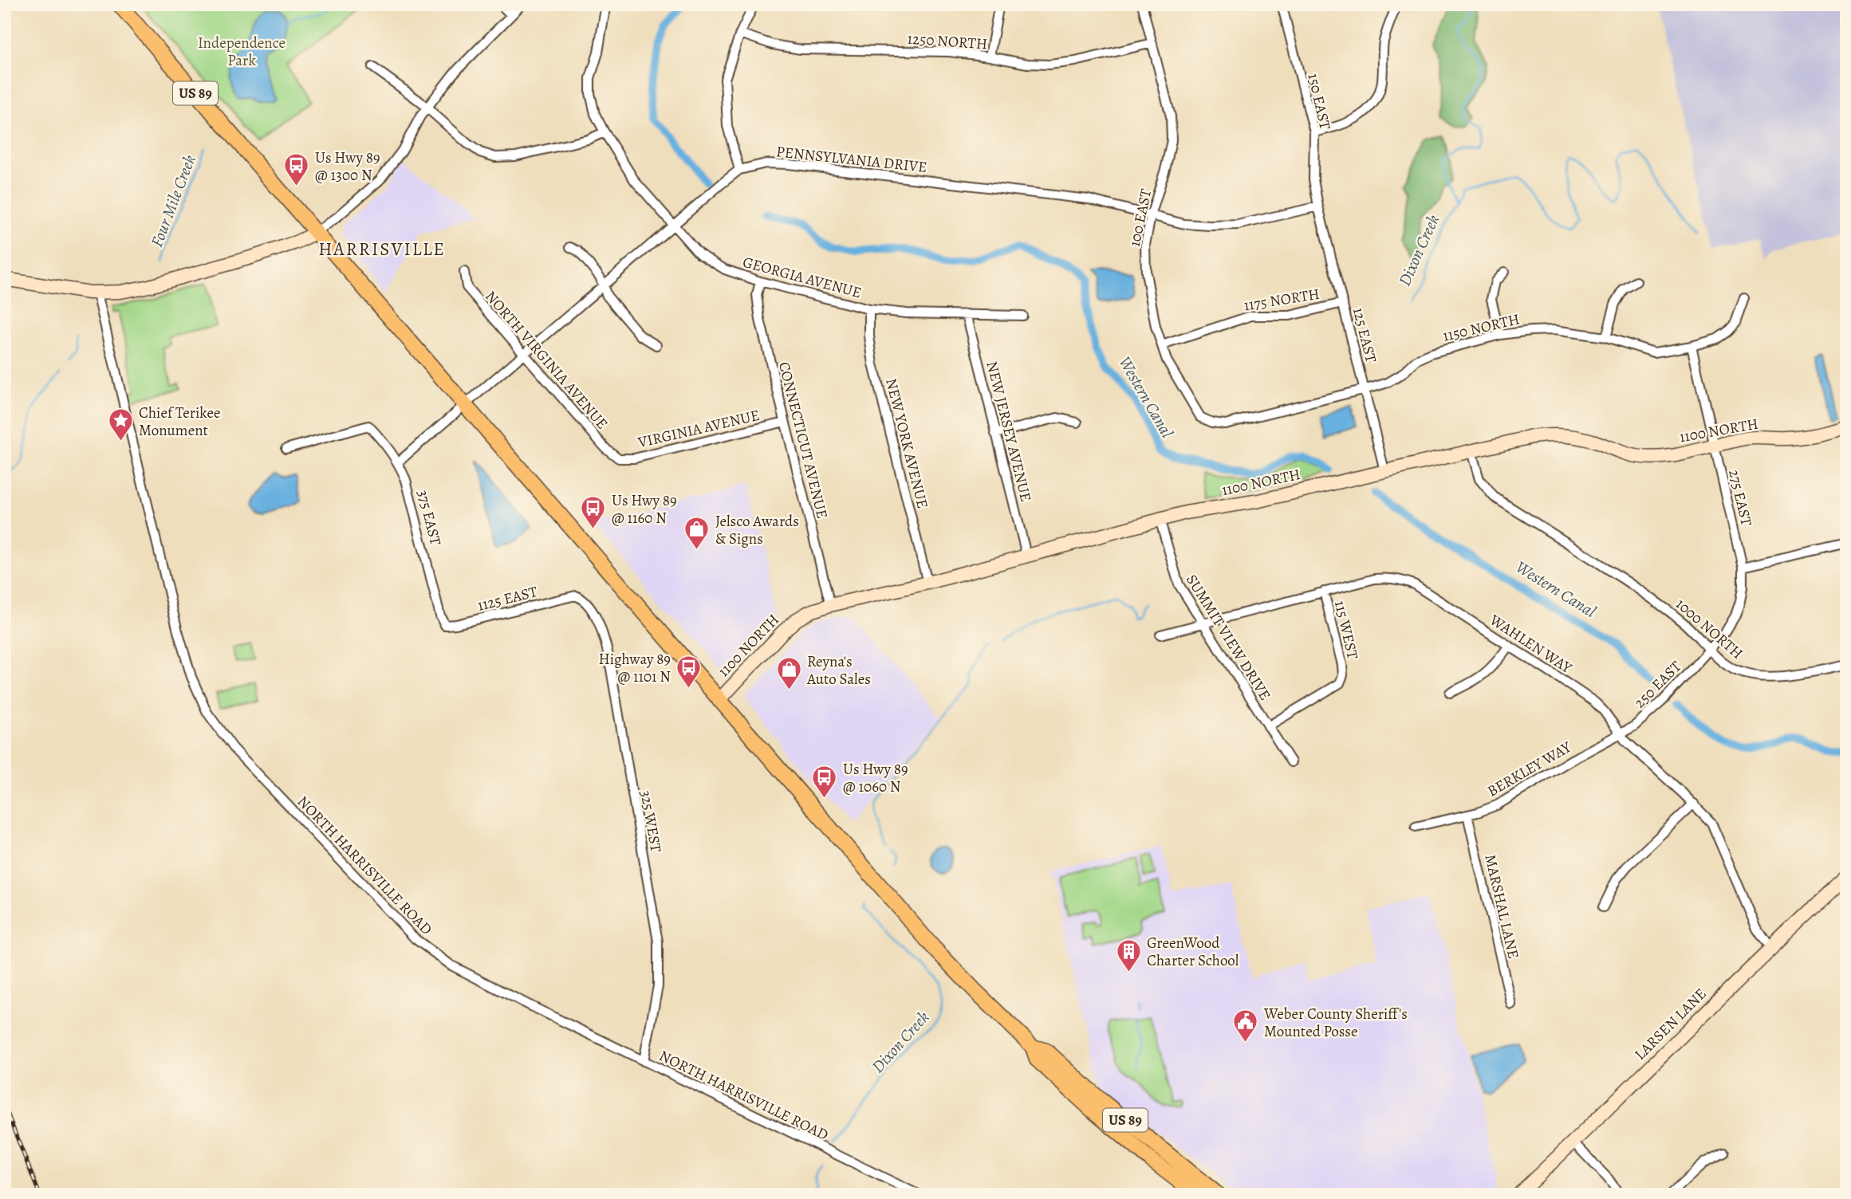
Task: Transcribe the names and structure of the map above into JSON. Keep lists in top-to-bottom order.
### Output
{
  "streets": {
    "main road": ["US 89"],
    "street": [
      "1250 NORTH",
      "150 EAST",
      "PENNSYLVANIA DRIVE",
      "100 EAST",
      "GEORGIA AVENUE",
      "1175 NORTH",
      "1150 NORTH",
      "125 EAST",
      "NORTH VIRGINIA AVENUE",
      "VIRGINIA AVENUE",
      "1100 NORTH",
      "NEW JERSEY AVENUE",
      "CONNECTICUT AVENUE",
      "NEW YORK AVENUE",
      "275 EAST",
      "375 EAST",
      "1125 EAST",
      "1000 NORTH",
      "115 WEST",
      "SUMMIT VIEW DRIVE",
      "WAHLEN WAY",
      "250 EAST",
      "BERKLEY WAY",
      "325 WEST",
      "NORTH HARRISVILLE ROAD",
      "MARSHAL LANE",
      "LARSEN LANE"
    ]
  },
  "crossings": [
    ["1250 NORTH", "100 EAST"],
    ["US 89", "PENNSYLVANIA DRIVE"],
    ["US 89", "1100 NORTH"],
    ["150 EAST", "PENNSYLVANIA DRIVE"],
    ["150 EAST", "125 EAST"],
    ["PENNSYLVANIA DRIVE", "100 EAST"],
    ["PENNSYLVANIA DRIVE", "GEORGIA AVENUE"],
    ["PENNSYLVANIA DRIVE", "125 EAST"],
    ["PENNSYLVANIA DRIVE", "NORTH VIRGINIA AVENUE"],
    ["100 EAST", "1175 NORTH"],
    ["100 EAST", "1150 NORTH"],
    ["GEORGIA AVENUE", "NEW JERSEY AVENUE"],
    ["GEORGIA AVENUE", "CONNECTICUT AVENUE"],
    ["GEORGIA AVENUE", "NEW YORK AVENUE"],
    ["1175 NORTH", "125 EAST"],
    ["1150 NORTH", "125 EAST"],
    ["1150 NORTH", "275 EAST"],
    ["125 EAST", "1100 NORTH"],
    ["NORTH VIRGINIA AVENUE", "VIRGINIA AVENUE"],
    ["VIRGINIA AVENUE", "CONNECTICUT AVENUE"],
    ["1100 NORTH", "NEW JERSEY AVENUE"],
    ["1100 NORTH", "CONNECTICUT AVENUE"],
    ["1100 NORTH", "NEW YORK AVENUE"],
    ["1100 NORTH", "275 EAST"],
    ["1100 NORTH", "1000 NORTH"],
    ["1100 NORTH", "SUMMIT VIEW DRIVE"],
    ["275 EAST", "1000 NORTH"],
    ["275 EAST", "250 EAST"],
    ["375 EAST", "1125 EAST"],
    ["1125 EAST", "325 WEST"],
    ["1000 NORTH", "250 EAST"],
    ["115 WEST", "SUMMIT VIEW DRIVE"],
    ["115 WEST", "WAHLEN WAY"],
    ["SUMMIT VIEW DRIVE", "WAHLEN WAY"],
    ["WAHLEN WAY", "250 EAST"],
    ["WAHLEN WAY", "BERKLEY WAY"],
    ["WAHLEN WAY", "LARSEN LANE"],
    ["250 EAST", "BERKLEY WAY"],
    ["BERKLEY WAY", "MARSHAL LANE"],
    ["325 WEST", "NORTH HARRISVILLE ROAD"]
  ],
  "districts": ["HARRISVILLE"],
  "water": ["Four Mile Creek", "Dixon Creek", "Western Canal"],
  "parks": ["Independence Park"],
  "places": {
    "bus stop": [
      "Us Hwy 89 @ 1300 N",
      "Us Hwy 89 @ 1160 N",
      "Highway 89 @ 1101 N",
      "Us Hwy 89 @ 1060 N"
    ],
    "place": ["Chief Terikee Monument"],
    "shop": ["Jelsco Awards & Signs", "Reyna's Auto Sales"],
    "building": ["GreenWood Charter School"],
    "public building": ["Weber County Sheriff's Mounted Posse"]
  }
}
